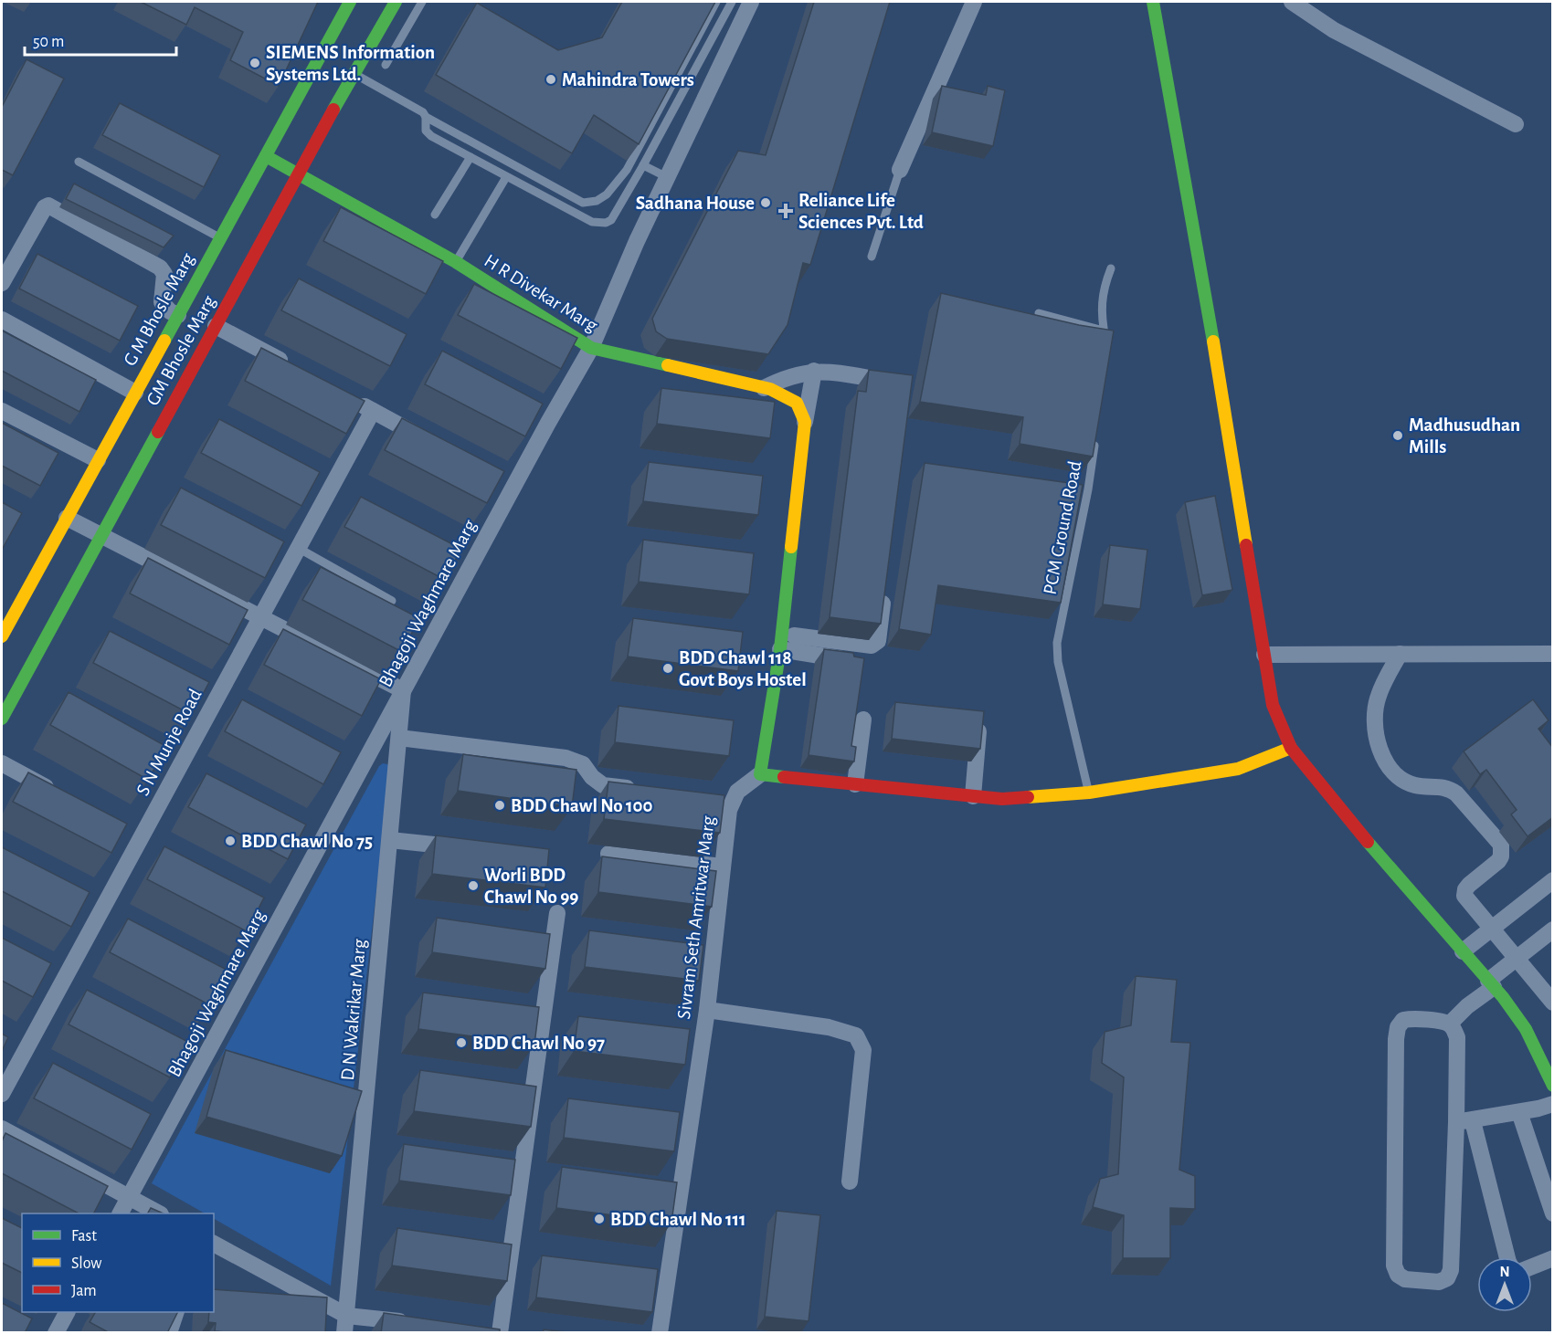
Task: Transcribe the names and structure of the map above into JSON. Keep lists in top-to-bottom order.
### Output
{
  "streets": {
    "street": [
      "H R Divekar Marg",
      "G M Bhosle Marg",
      "GM Bhosle Marg",
      "Bhagoji Waghmare Marg",
      "S N Munje Road",
      "Sivram Seth Amritwar Marg",
      "D N Wakrikar Marg"
    ],
    "lane": ["PCM Ground Road"]
  },
  "crossings": [
    ["H R Divekar Marg", "G M Bhosle Marg"],
    ["H R Divekar Marg", "GM Bhosle Marg"],
    ["H R Divekar Marg", "Bhagoji Waghmare Marg"],
    ["Bhagoji Waghmare Marg", "D N Wakrikar Marg"]
  ],
  "places": {
    "other": [
      "SIEMENS Information Systems Ltd.",
      "Mahindra Towers",
      "Sadhana House",
      "Madhusudhan Mills",
      "BDD Chawl 118 Govt Boys Hostel",
      "BDD Chawl No 100",
      "BDD Chawl No 75",
      "Worli BDD Chawl No 99",
      "BDD Chawl No 97",
      "BDD Chawl No 111"
    ],
    "health": ["Reliance Life Sciences Pvt. Ltd"]
  },
  "legend": ["Fast", "Slow", "Jam"],
  "scale_bar": "50 m",
  "north": "top"
}
